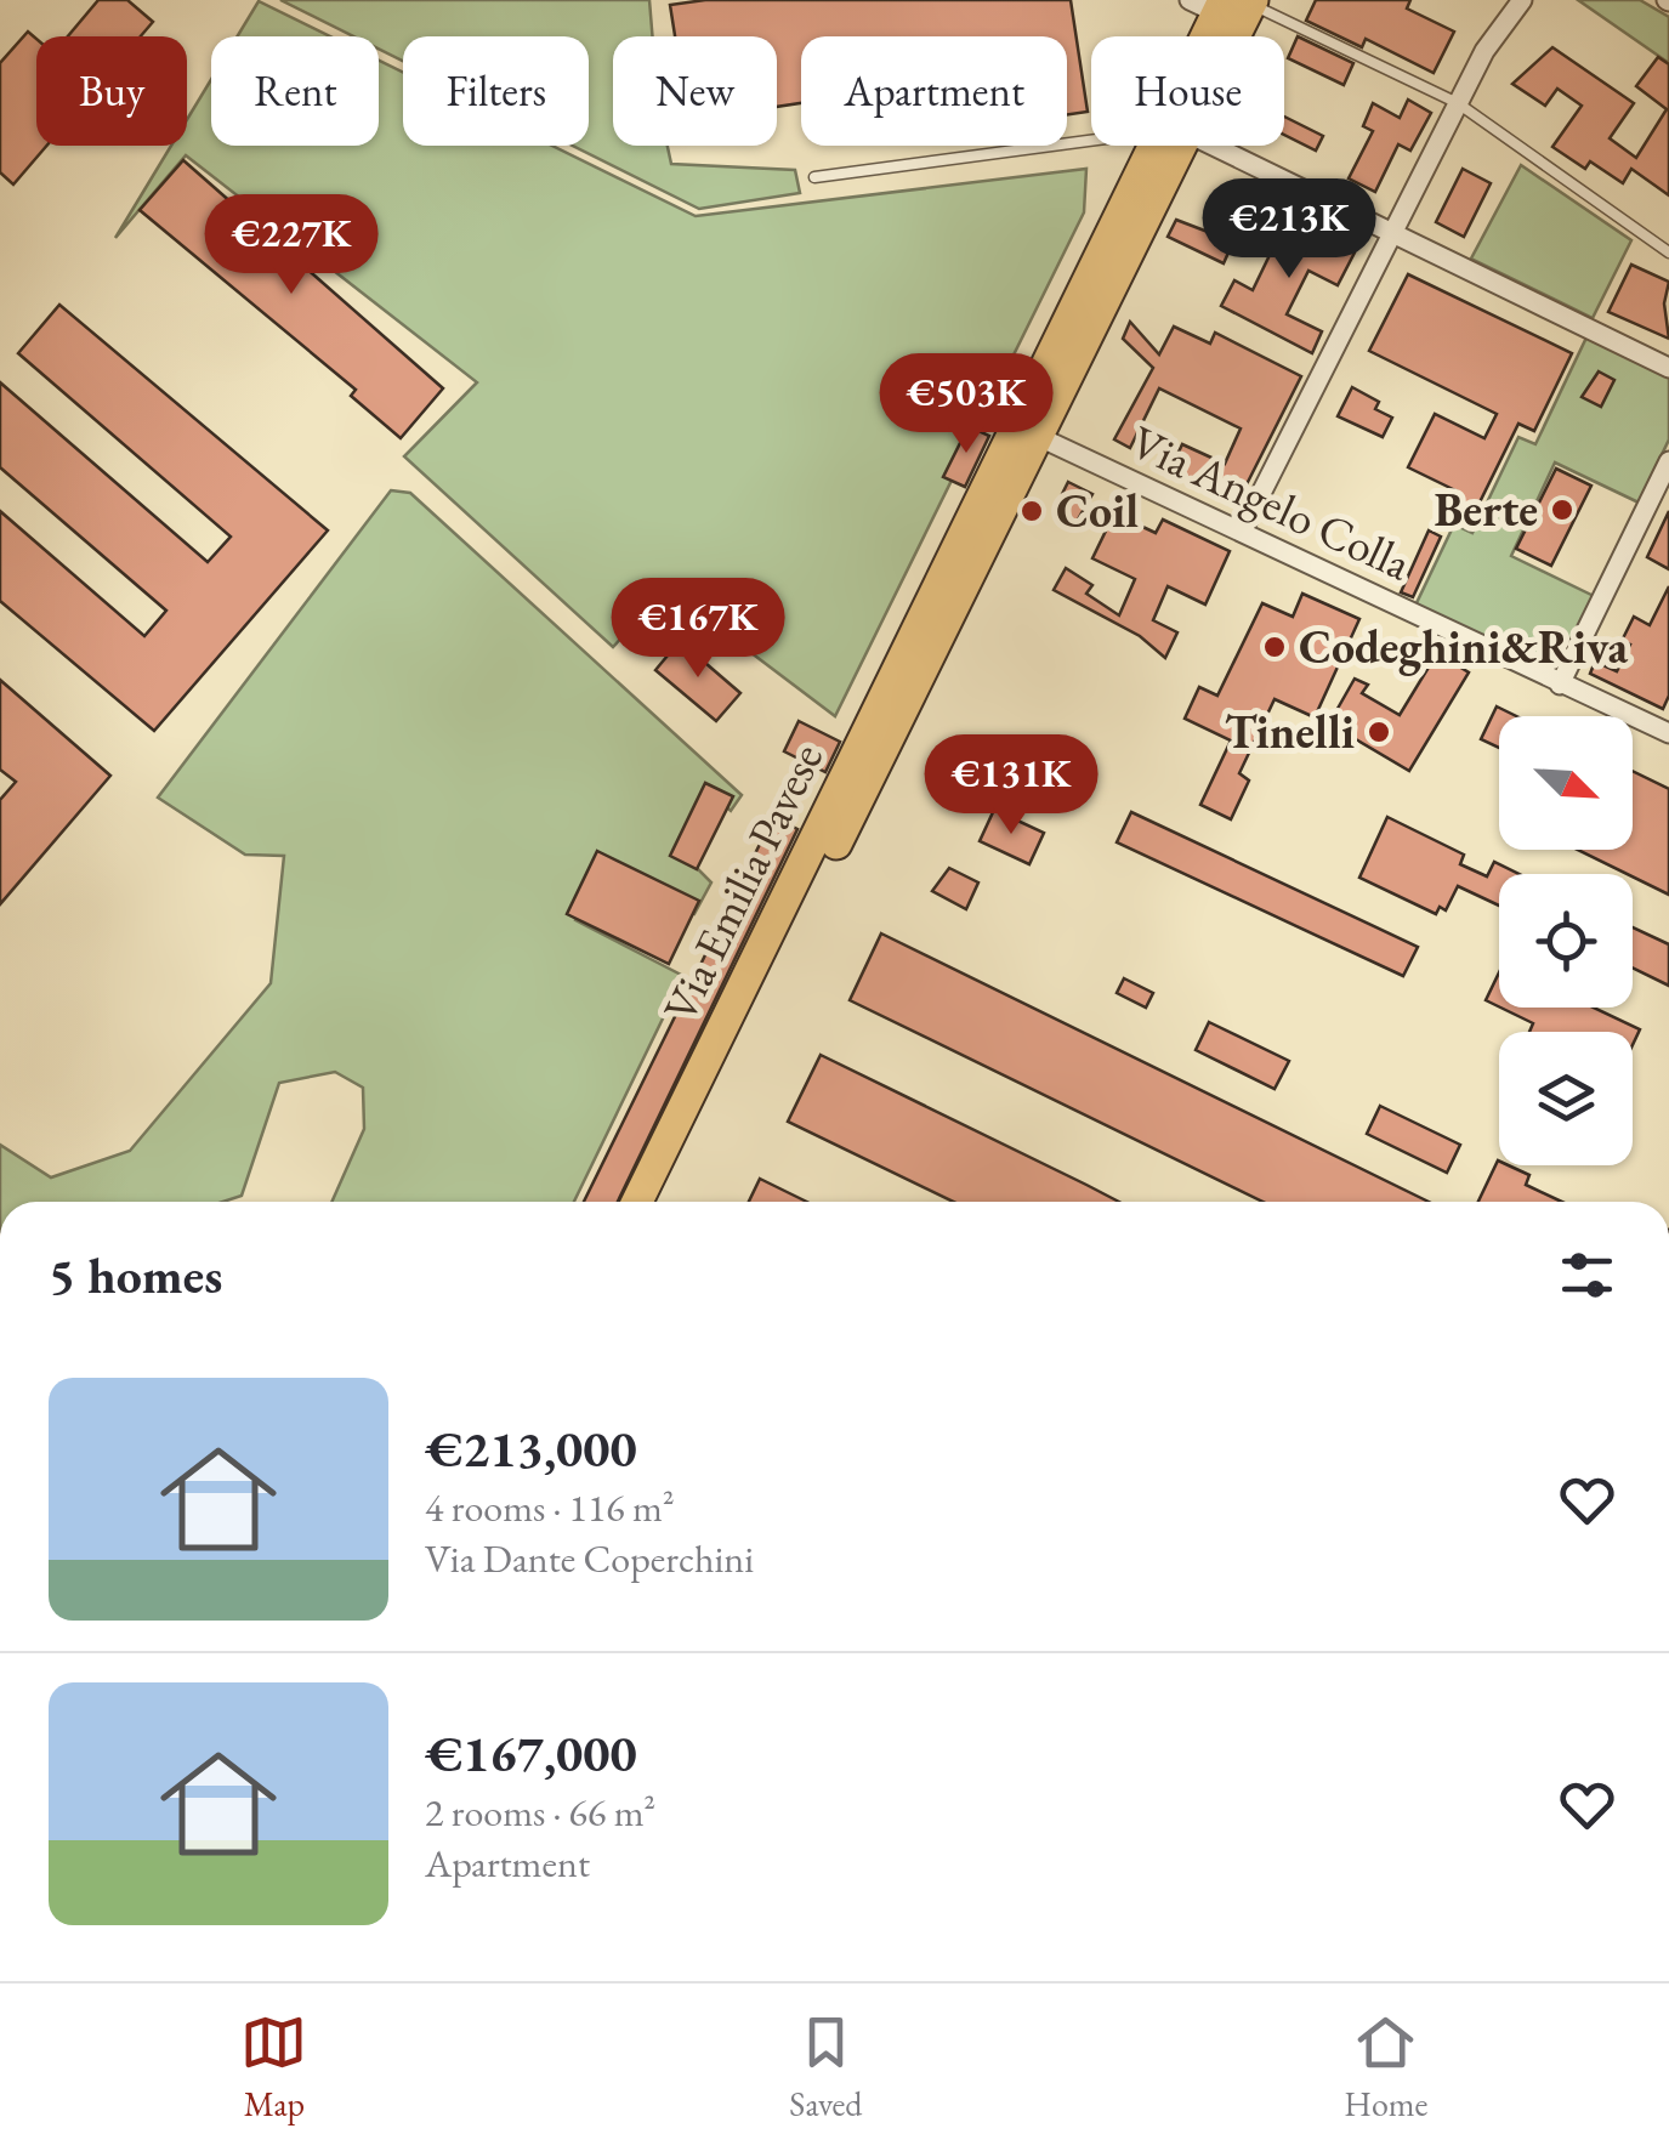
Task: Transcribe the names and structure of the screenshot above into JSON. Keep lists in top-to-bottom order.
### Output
{
  "streets": {
    "main road": ["Via Emilia Pavese"],
    "street": ["Via Angelo Colla"]
  },
  "crossings": [
    ["Via Angelo Colla", "Via Emilia Pavese"]
  ],
  "places": [
    "Berte",
    "Coil",
    "Codeghini&Riva",
    "Tinelli"
  ],
  "north": "bottom right",
  "page": {
    "chip": [
      "Buy",
      "Rent",
      "Filters",
      "New",
      "Apartment",
      "House"
    ],
    "price": [
      "€213K",
      "€227K",
      "€503K",
      "€167K",
      "€131K"
    ],
    "heading": "5 homes",
    "list": [
      {
        "name": "€213,000",
        "note": "4 rooms · 116 m² · Via Dante Coperchini"
      },
      {
        "name": "€167,000",
        "note": "2 rooms · 66 m² · Apartment"
      }
    ],
    "tabs": ["Map", "Saved", "Home"]
  }
}
